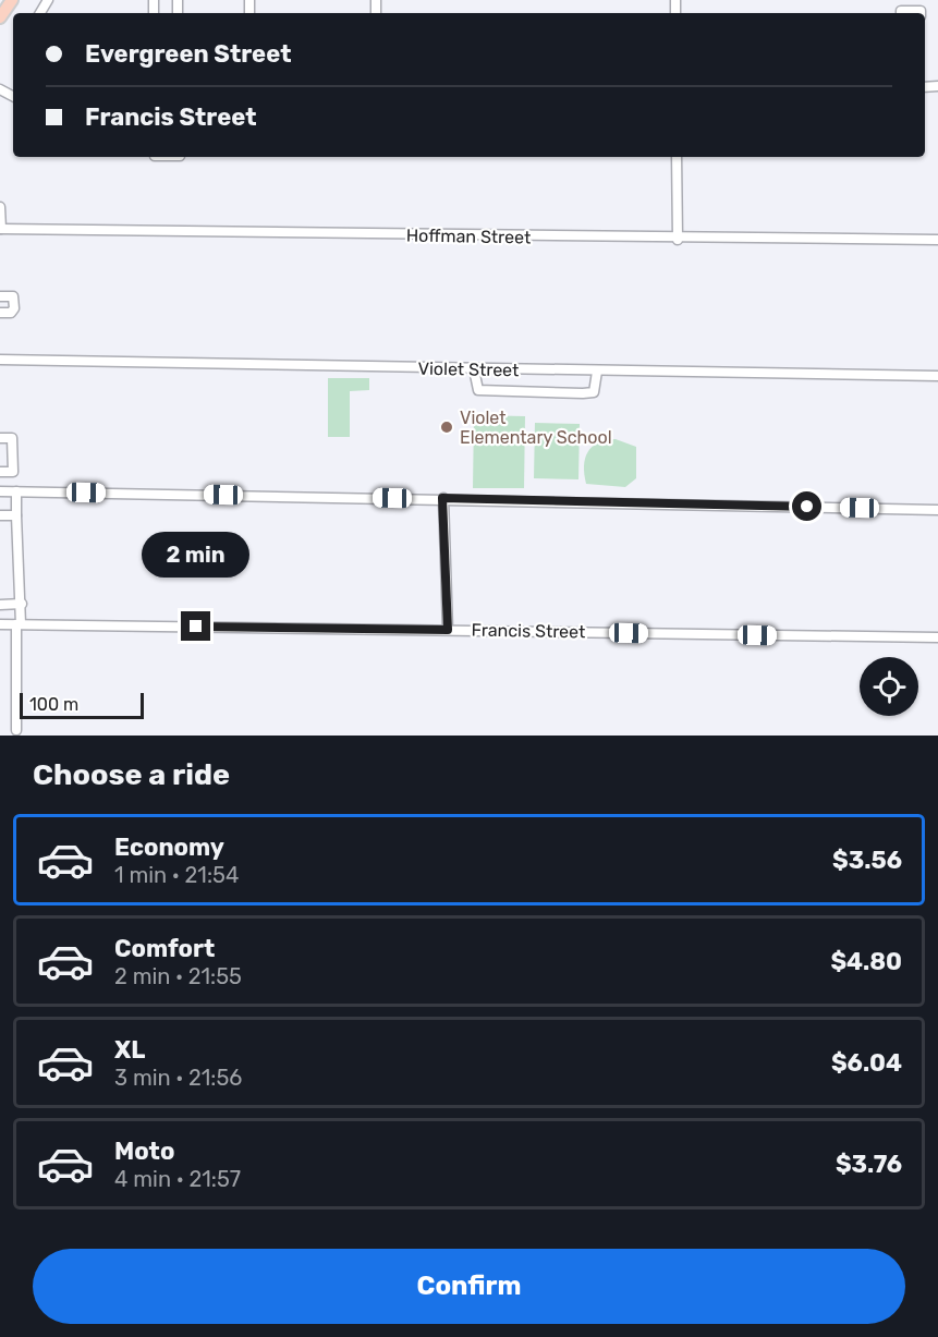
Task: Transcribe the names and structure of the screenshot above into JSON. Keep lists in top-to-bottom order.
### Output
{
  "streets": {
    "street": ["Hoffman Street", "Violet Street", "Francis Street"]
  },
  "places": ["Violet Elementary School"],
  "scale_bar": "100 m",
  "page": {
    "banner": ["Evergreen Street", "Francis Street"],
    "bubble": "2 min",
    "scale": "100 m",
    "heading": "Choose a ride",
    "list": [
      {
        "name": "Economy",
        "note": "1 min · 21:54",
        "value": "$3.56"
      },
      {
        "name": "Comfort",
        "note": "2 min · 21:55",
        "value": "$4.80"
      },
      {
        "name": "XL",
        "note": "3 min · 21:56",
        "value": "$6.04"
      },
      {
        "name": "Moto",
        "note": "4 min · 21:57",
        "value": "$3.76"
      }
    ],
    "buttons": "Confirm"
  }
}
